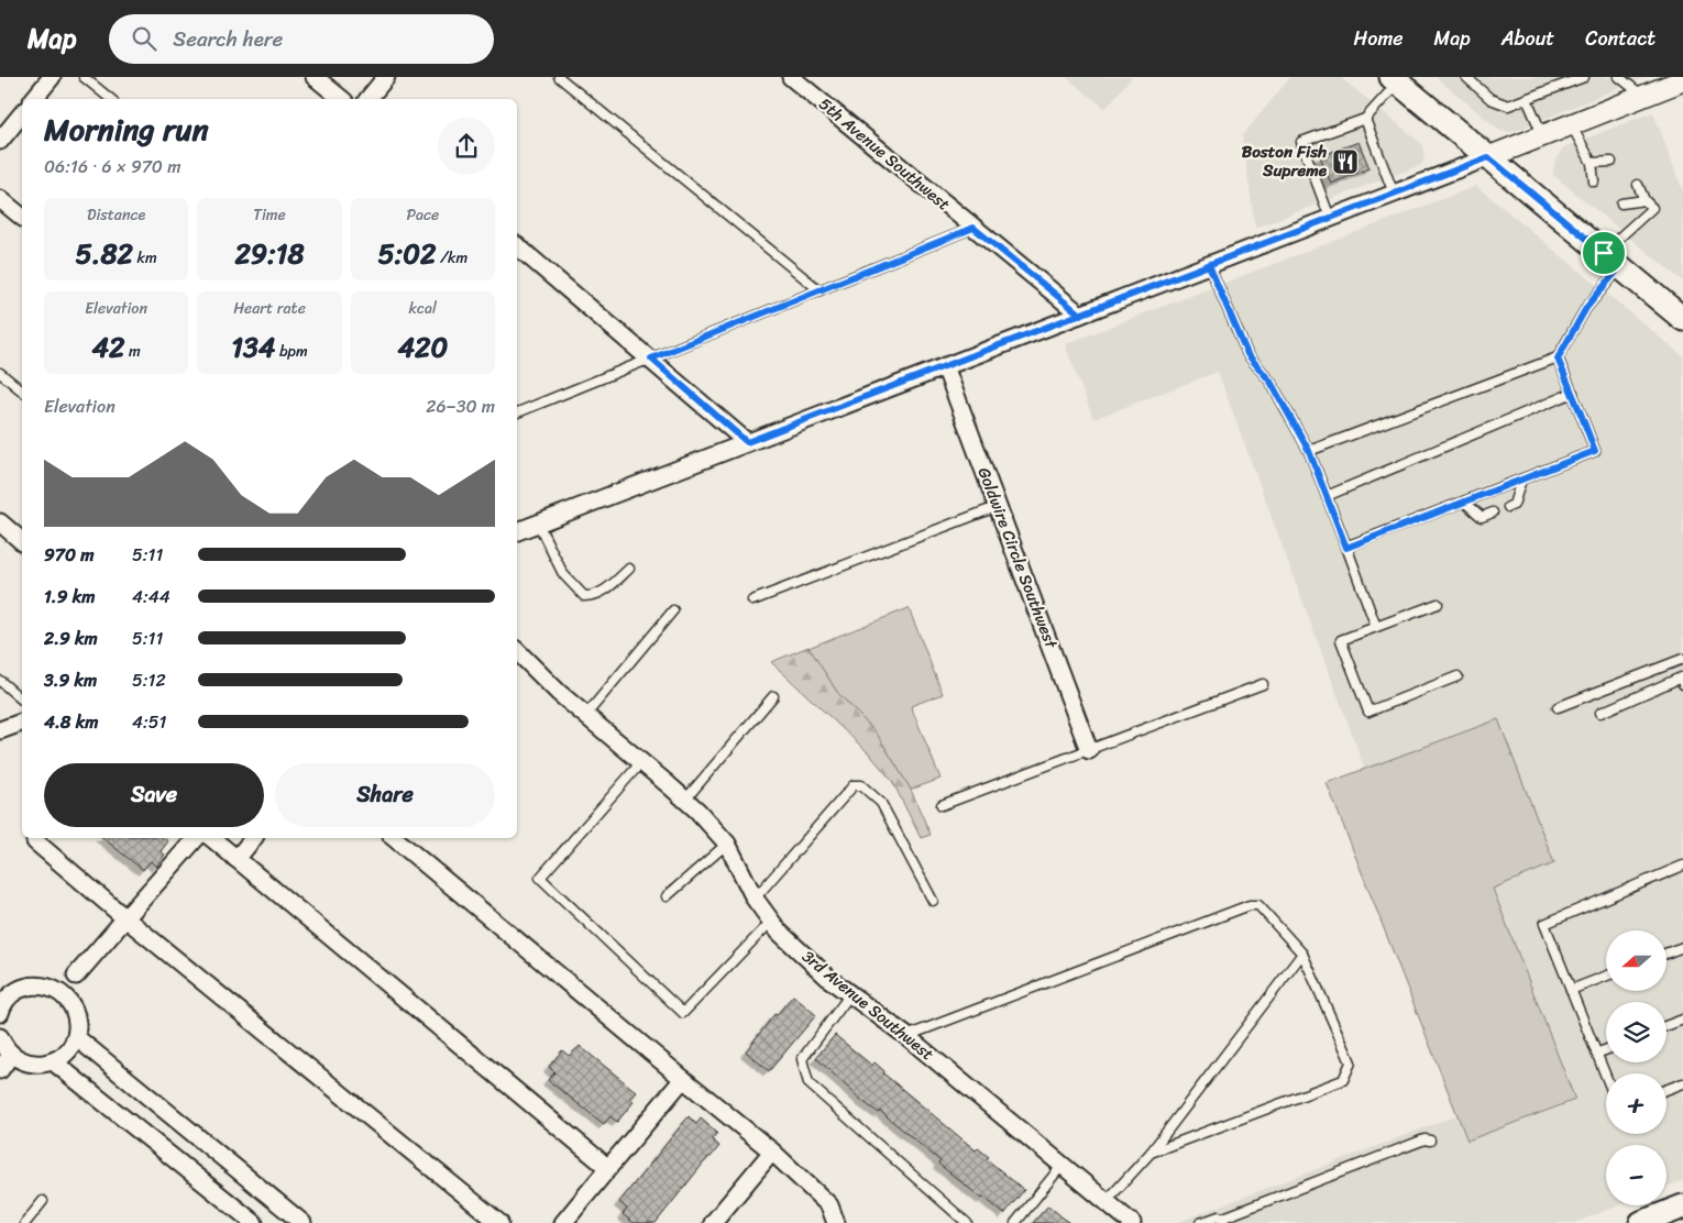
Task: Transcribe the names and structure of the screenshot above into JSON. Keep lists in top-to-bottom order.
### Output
{
  "streets": {
    "street": ["5th Avenue Southwest", "Goldwire Circle Southwest", "3rd Avenue Southwest"]
  },
  "places": {
    "restaurant": ["Boston Fish Supreme"]
  },
  "north": "left",
  "page": {
    "header": "Map",
    "search": "Search here",
    "nav": [
      "Home",
      "Map",
      "About",
      "Contact"
    ],
    "heading": ["Morning run", "06:16 · 6 × 970 m"],
    "stats": [
      ["Distance", "5.82 km"],
      ["Time", "29:18"],
      ["Pace", "5:02 /km"],
      ["Elevation", "42 m"],
      ["Heart rate", "134 bpm"],
      ["kcal", "420"]
    ],
    "chart": ["Elevation", "26–30 m"],
    "list": [
      {
        "name": "970 m",
        "note": "5:11"
      },
      {
        "name": "1.9 km",
        "note": "4:44"
      },
      {
        "name": "2.9 km",
        "note": "5:11"
      },
      {
        "name": "3.9 km",
        "note": "5:12"
      },
      {
        "name": "4.8 km",
        "note": "4:51"
      }
    ],
    "buttons": ["Save", "Share"],
    "map_buttons": ["+", "−"]
  }
}
